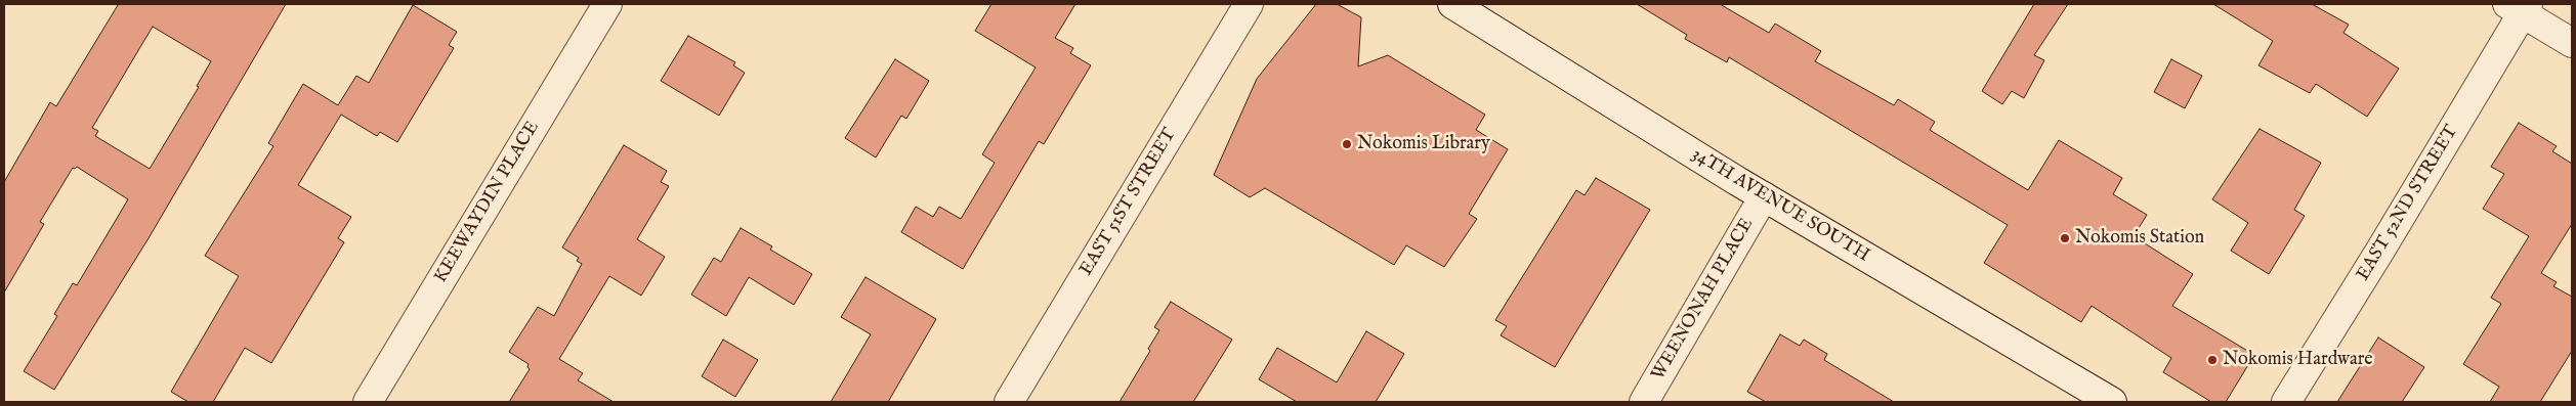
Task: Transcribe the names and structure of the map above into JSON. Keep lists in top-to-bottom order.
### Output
{
  "streets": {
    "street": [
      "KEEWAYDIN PLACE",
      "EAST 51ST STREET",
      "EAST 52ND STREET",
      "34TH AVENUE SOUTH",
      "WEENONAH PLACE"
    ]
  },
  "crossings": [
    ["34TH AVENUE SOUTH", "WEENONAH PLACE"]
  ],
  "places": ["Nokomis Library", "Nokomis Station", "Nokomis Hardware"]
}
